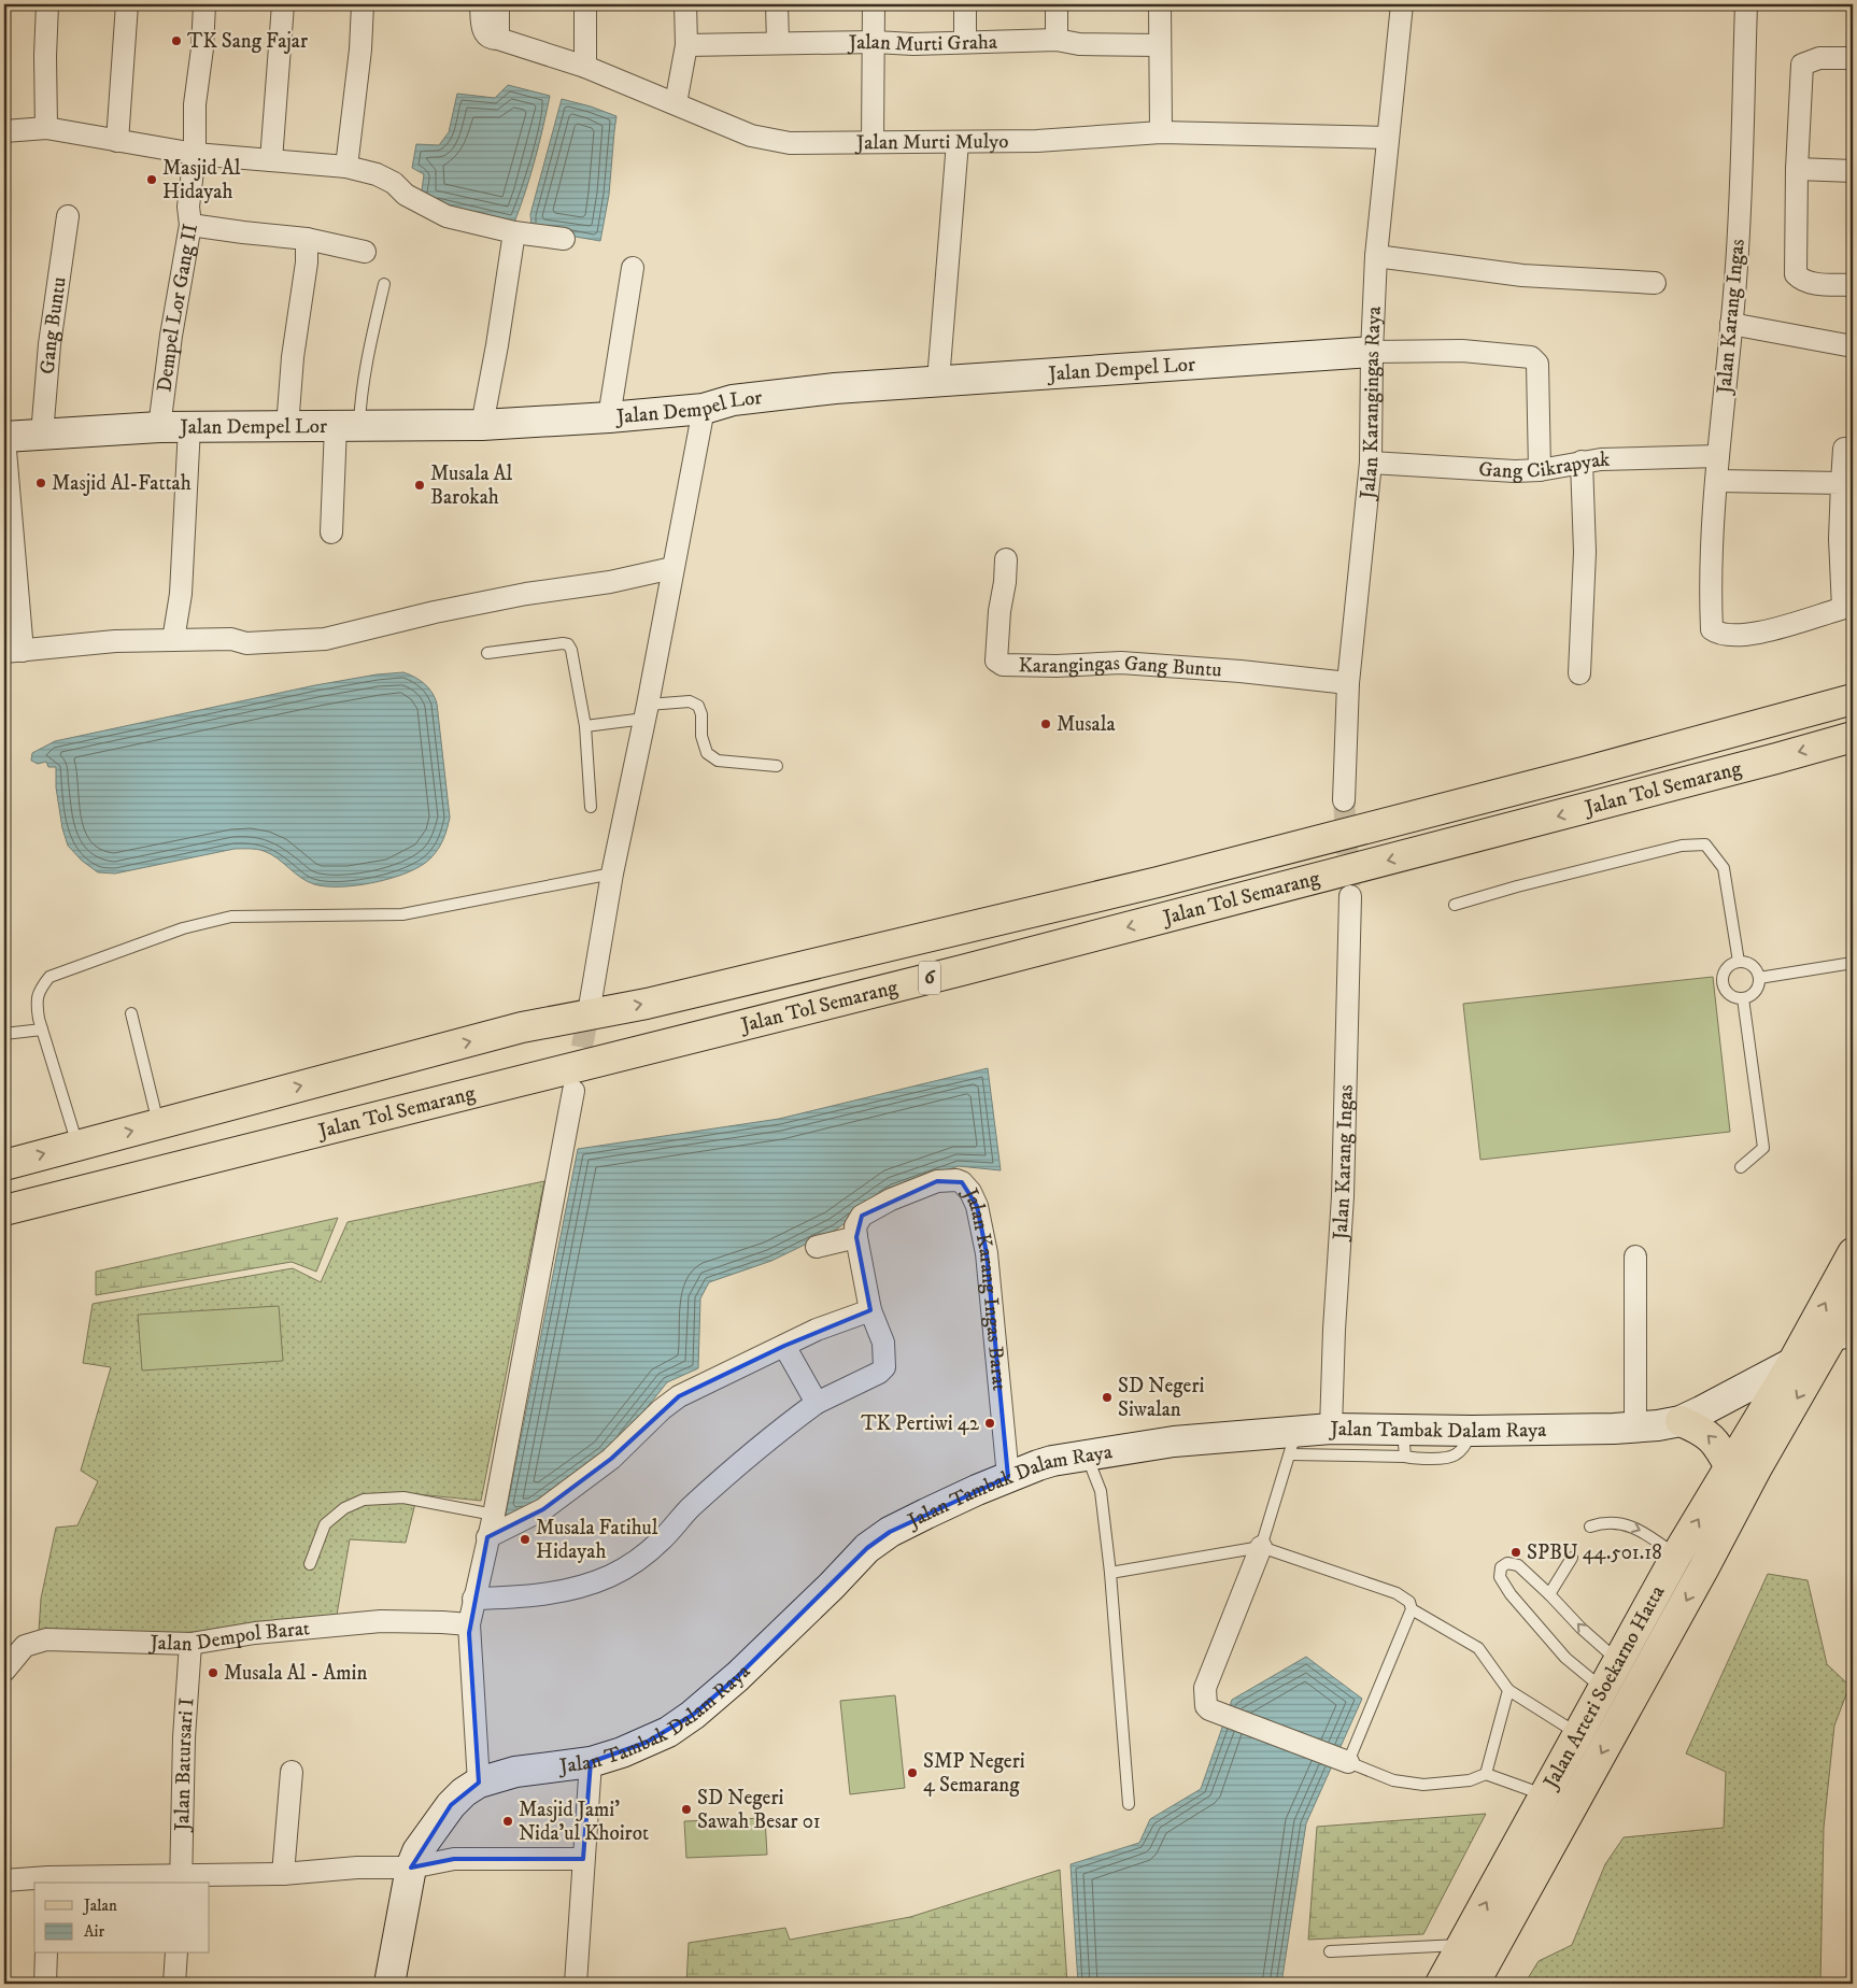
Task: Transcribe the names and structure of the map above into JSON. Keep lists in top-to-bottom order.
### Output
{
  "streets": {
    "main road": ["Jalan Tol Semarang", "6", "Jalan Arteri Soekarno Hatta"],
    "street": [
      "Jalan Murti Graha",
      "Jalan Murti Mulyo",
      "Dempel Lor Gang II",
      "Jalan Karang Ingas",
      "Gang Buntu",
      "Jalan Dempel Lor",
      "Jalan Karangingas Raya",
      "Gang Cikrapyak",
      "Karangingas Gang Buntu",
      "Jalan Karang Ingas Barat",
      "Jalan Tambak Dalam Raya",
      "Jalan Dempol Barat",
      "Jalan Batursari I"
    ]
  },
  "crossings": [
    ["Jalan Murti Mulyo", "Jalan Karangingas Raya"],
    ["Dempel Lor Gang II", "Jalan Dempel Lor"],
    ["Jalan Karang Ingas", "Gang Cikrapyak"],
    ["Jalan Karang Ingas", "Jalan Tambak Dalam Raya"],
    ["Gang Buntu", "Jalan Dempel Lor"],
    ["Jalan Dempel Lor", "Jalan Karangingas Raya"],
    ["Jalan Karangingas Raya", "Gang Cikrapyak"],
    ["Jalan Karangingas Raya", "Karangingas Gang Buntu"],
    ["Jalan Karang Ingas Barat", "Jalan Tambak Dalam Raya"],
    ["Jalan Tambak Dalam Raya", "Jalan Arteri Soekarno Hatta"],
    ["Jalan Dempol Barat", "Jalan Batursari I"]
  ],
  "places": [
    "TK Sang Fajar",
    "Masjid Al Hidayah",
    "Masjid Al-Fattah",
    "Musala Al Barokah",
    "Musala",
    "SD Negeri Siwalan",
    "TK Pertiwi 42",
    "Musala Fatihul Hidayah",
    "SPBU 44.501.18",
    "Musala Al - Amin",
    "SMP Negeri 4 Semarang",
    "SD Negeri Sawah Besar 01",
    "Masjid Jami' Nida'ul Khoirot"
  ],
  "legend": ["Jalan", "Air"]
}
